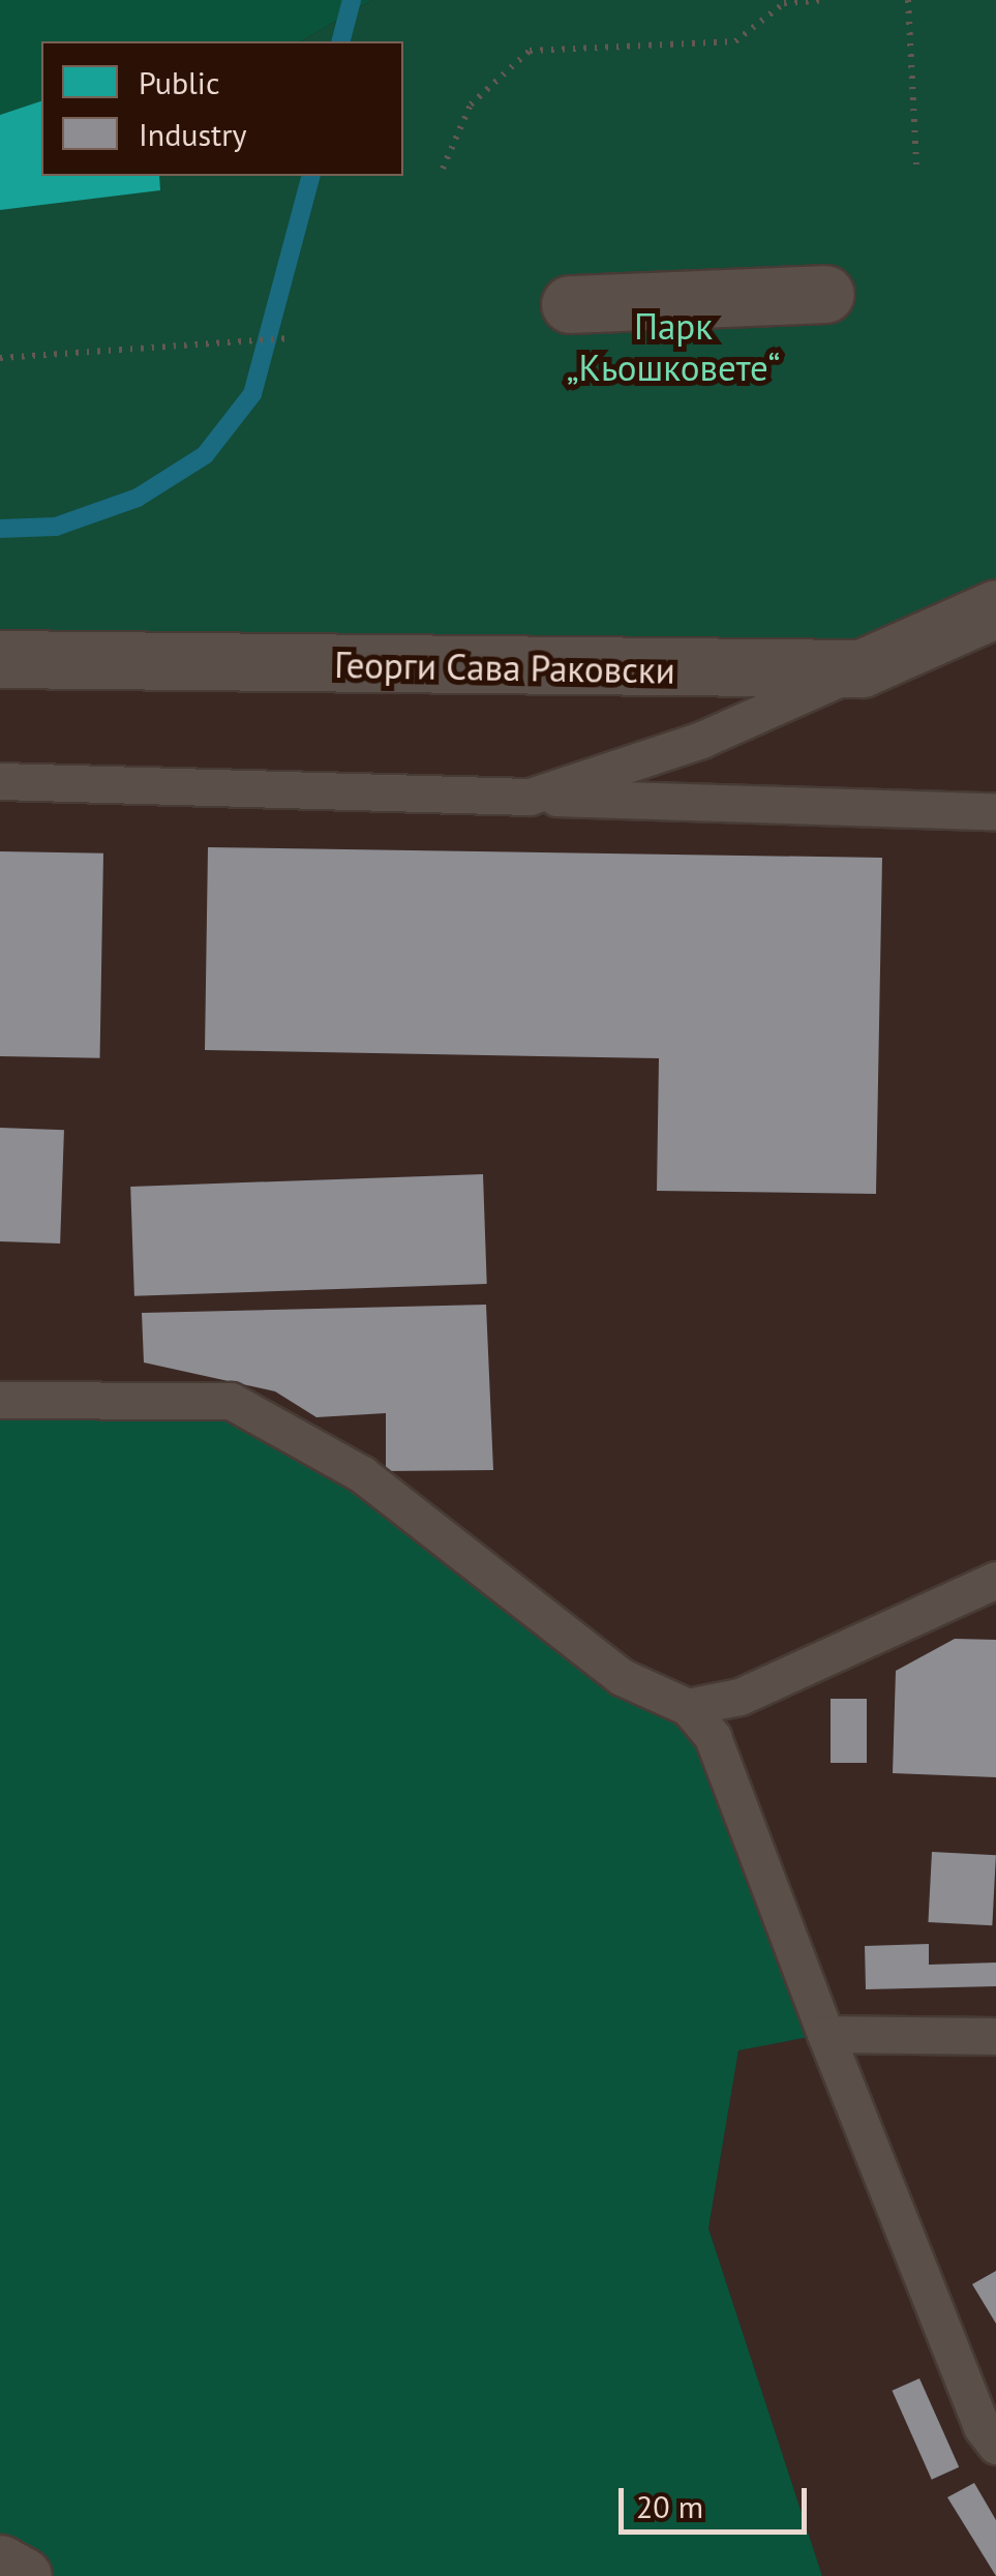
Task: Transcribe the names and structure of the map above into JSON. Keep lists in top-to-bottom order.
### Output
{
  "streets": {
    "street": ["Георги Сава Раковски"]
  },
  "parks": ["Парк „Кьошковете“"],
  "legend": ["Public", "Industry"],
  "scale_bar": "20 m"
}
